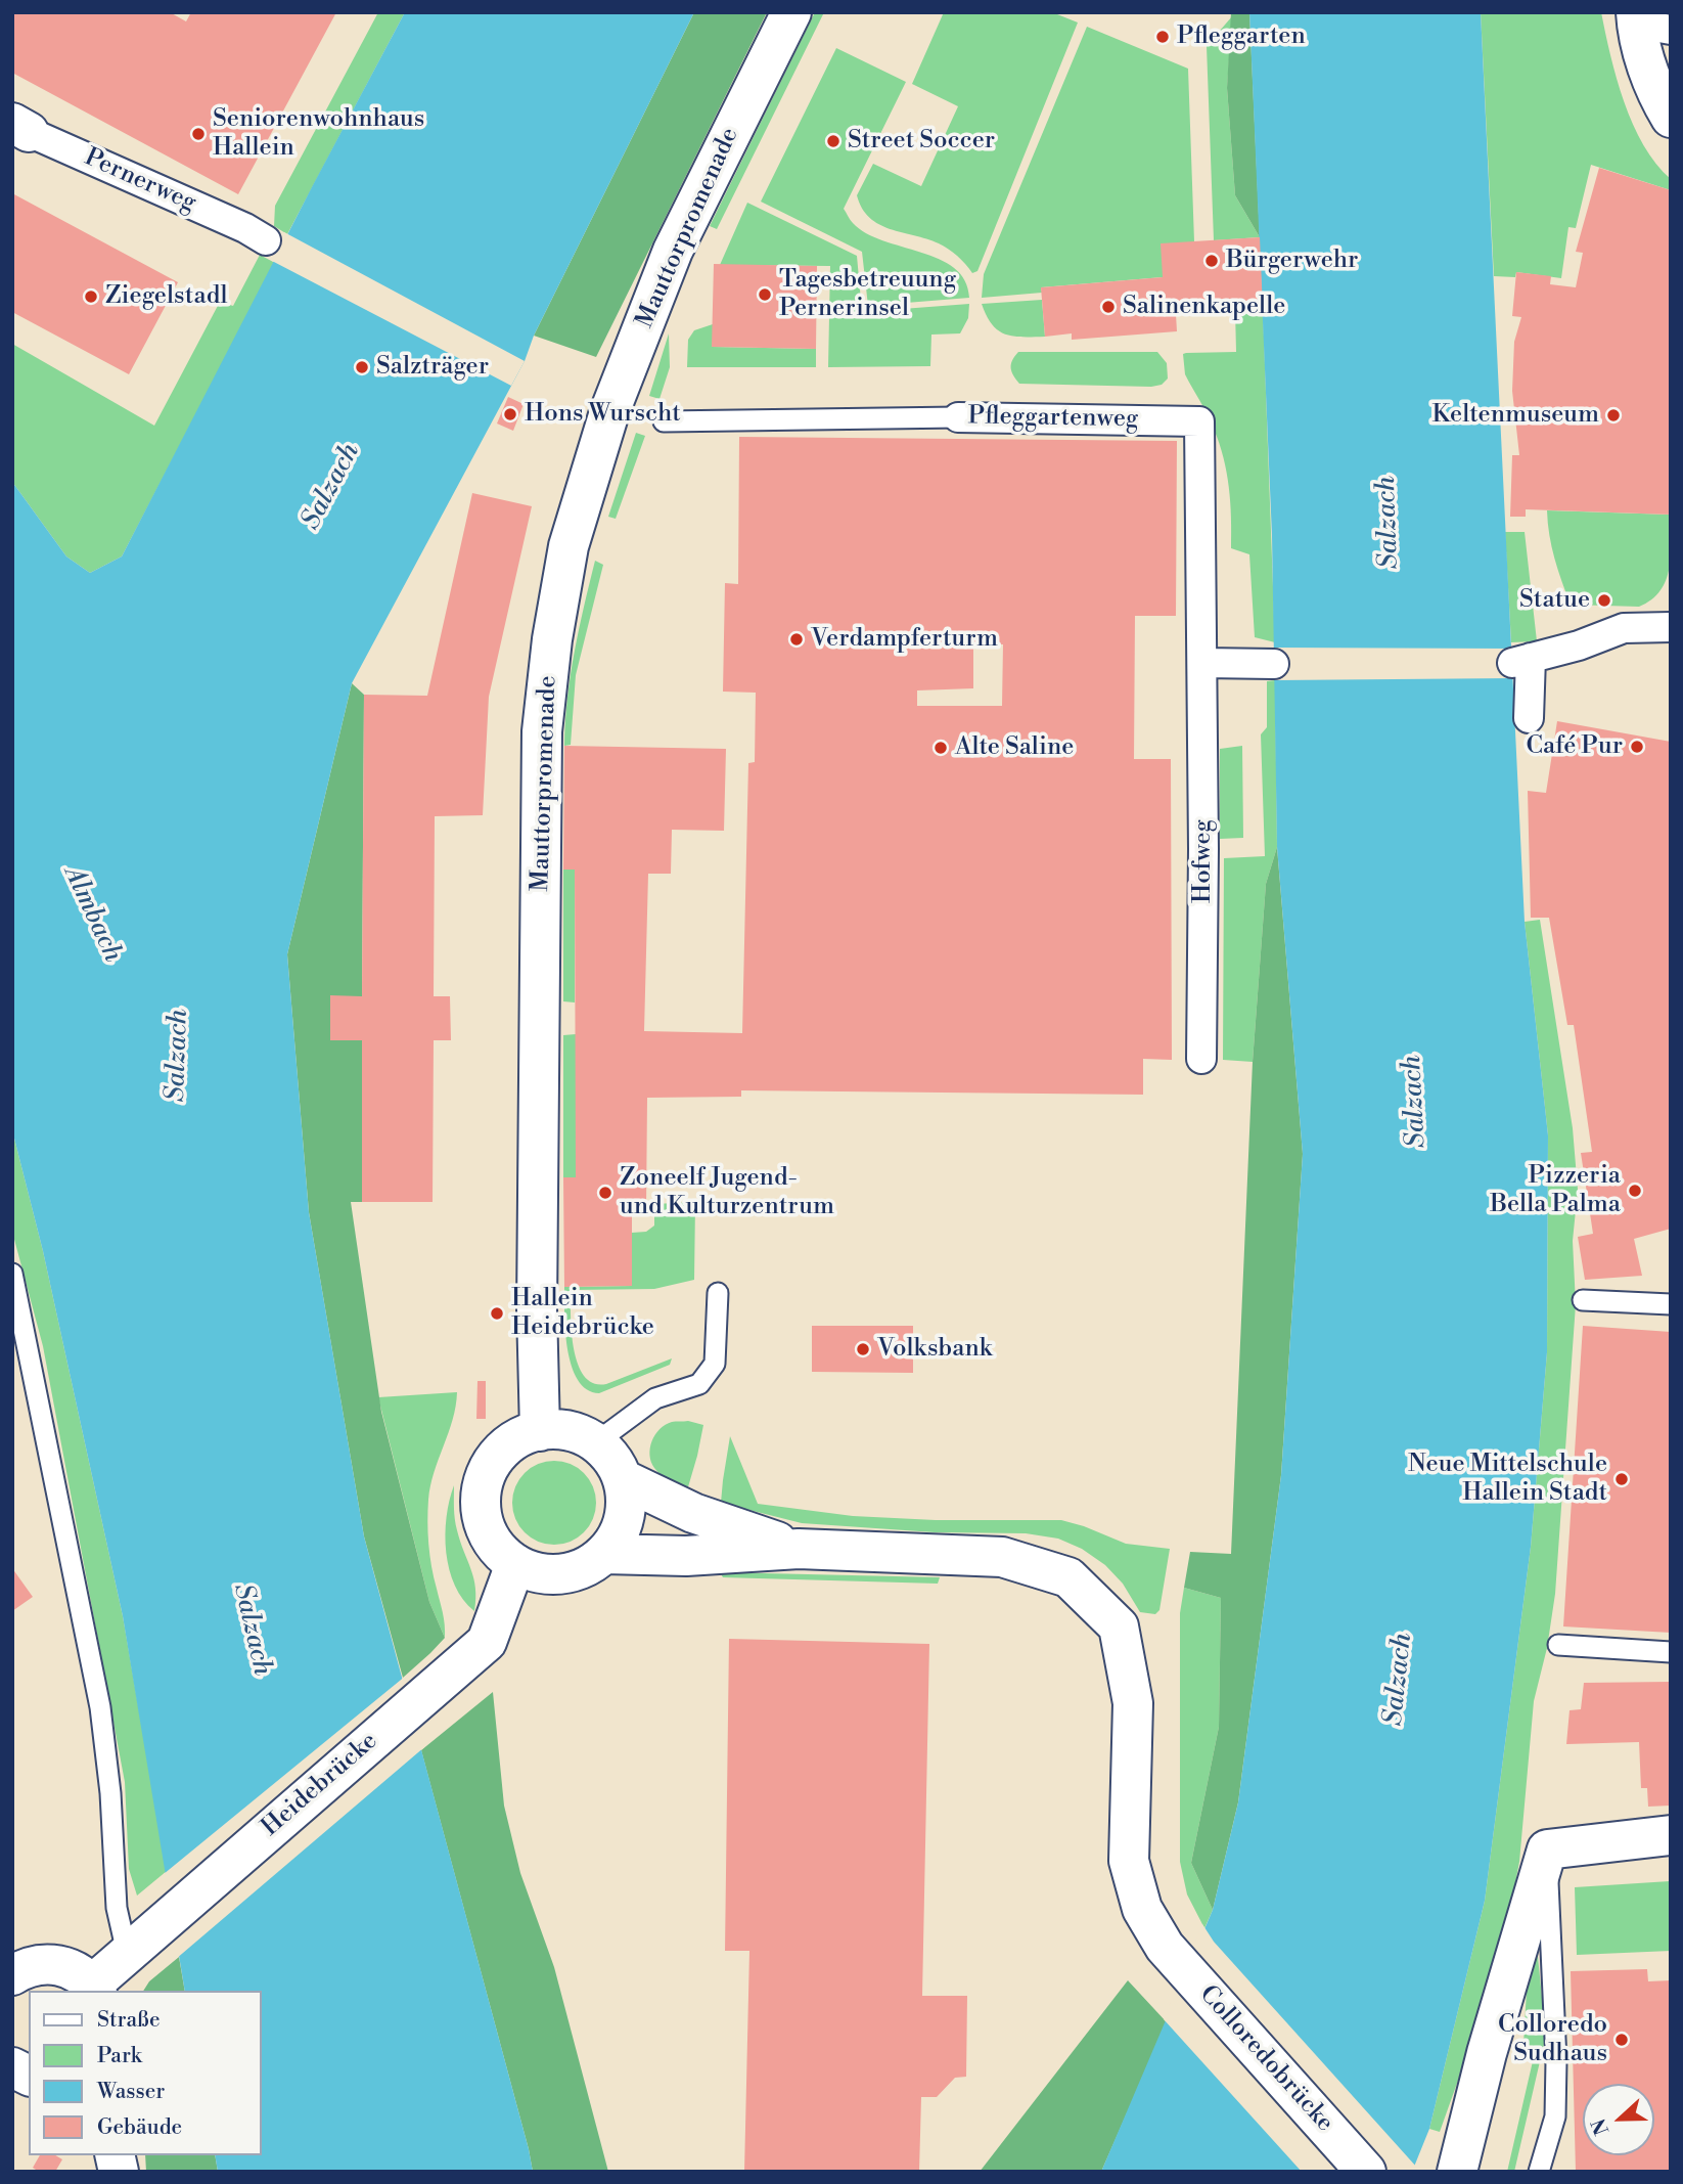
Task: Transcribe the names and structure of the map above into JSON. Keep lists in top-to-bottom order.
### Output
{
  "streets": {
    "main road": ["Mauttorpromenade", "Heidebrücke", "Colloredobrücke"],
    "street": ["Pernerweg", "Pfleggartenweg", "Hofweg"]
  },
  "crossings": [
    ["Mauttorpromenade", "Heidebrücke"],
    ["Pfleggartenweg", "Hofweg"]
  ],
  "water": ["Salzach", "Almbach"],
  "places": [
    "Pfleggarten",
    "Seniorenwohnhaus Hallein",
    "Street Soccer",
    "Bürgerwehr",
    "Tagesbetreuung Pernerinsel",
    "Ziegelstadl",
    "Salinenkapelle",
    "Salzträger",
    "Hons Wurscht",
    "Keltenmuseum",
    "Statue",
    "Verdampferturm",
    "Café Pur",
    "Alte Saline",
    "Pizzeria Bella Palma",
    "Zoneelf Jugend- und Kulturzentrum",
    "Hallein Heidebrücke",
    "Volksbank",
    "Neue Mittelschule Hallein Stadt",
    "Colloredo Sudhaus"
  ],
  "legend": [
    "Straße",
    "Park",
    "Wasser",
    "Gebäude"
  ],
  "north": "left"
}
